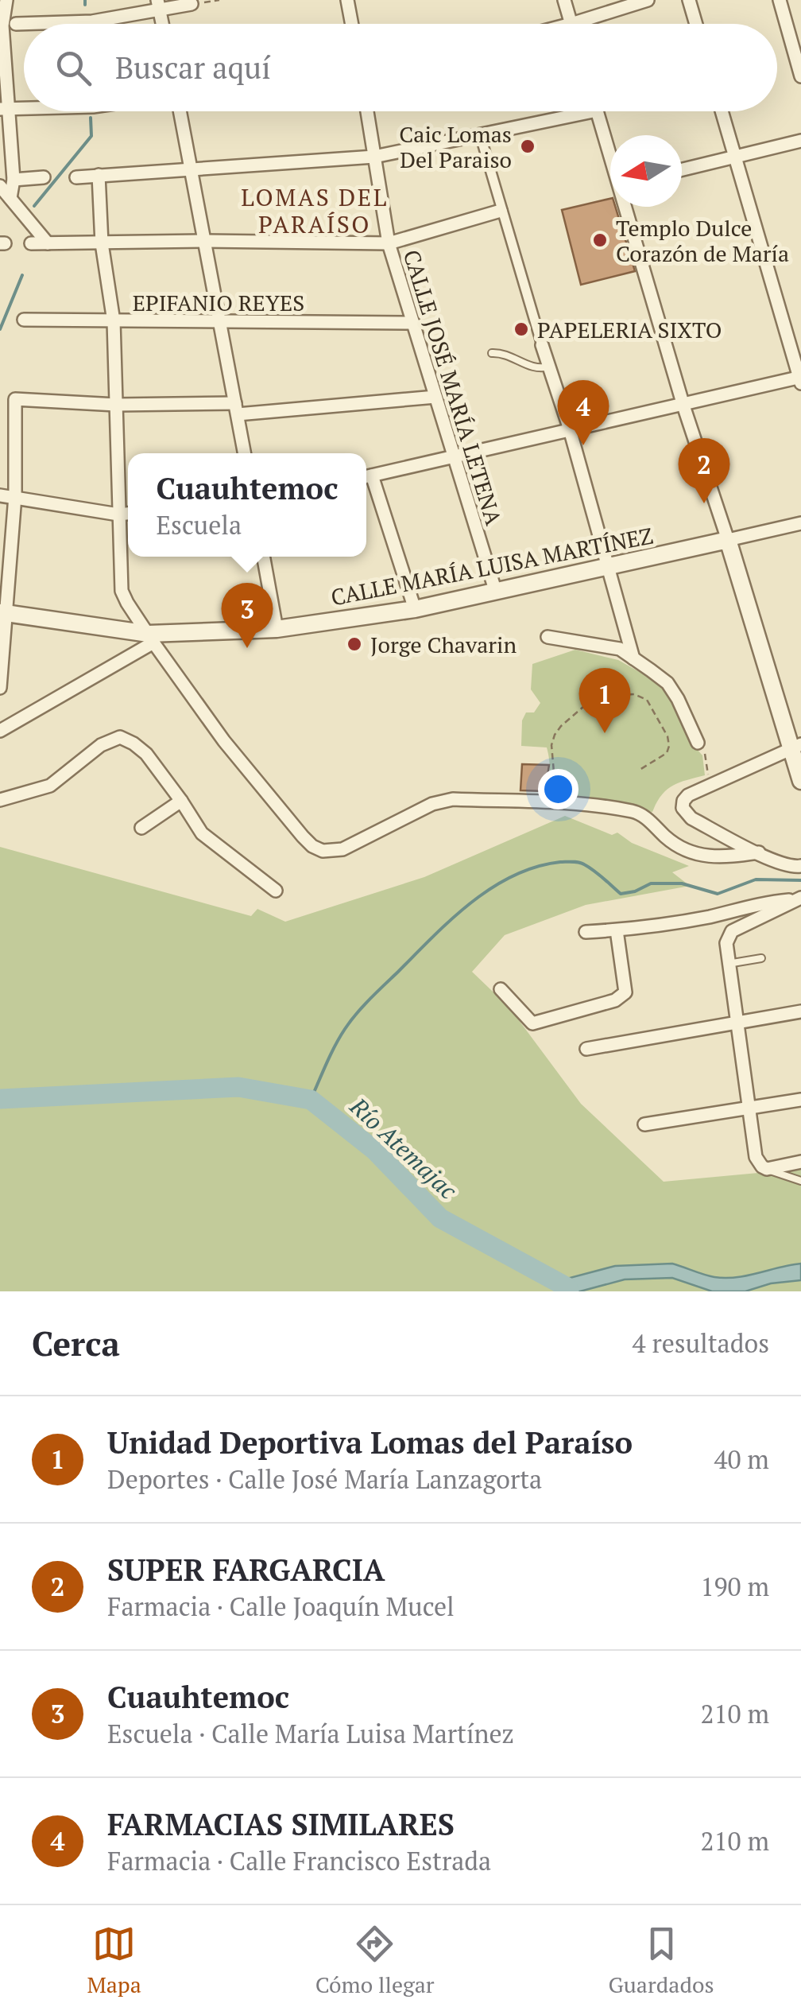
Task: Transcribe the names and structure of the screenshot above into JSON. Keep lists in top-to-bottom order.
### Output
{
  "streets": {
    "street": ["EPIFANIO REYES", "CALLE JOSÉ MARÍA LETENA", "CALLE MARÍA LUISA MARTÍNEZ"]
  },
  "crossings": [
    ["EPIFANIO REYES", "CALLE JOSÉ MARÍA LETENA"],
    ["CALLE JOSÉ MARÍA LETENA", "CALLE MARÍA LUISA MARTÍNEZ"]
  ],
  "districts": ["LOMAS DEL PARAÍSO"],
  "water": ["Río Atemajac"],
  "places": [
    "Caic Lomas Del Paraiso",
    "Templo Dulce Corazón de María",
    "PAPELERIA SIXTO",
    "Jorge Chavarin"
  ],
  "north": "left",
  "page": {
    "search": "Buscar aquí",
    "pins": [
      "4",
      "2",
      "3",
      "1"
    ],
    "popup": ["Cuauhtemoc", "Escuela"],
    "heading": ["Cerca", "4 resultados"],
    "list": [
      {
        "mark": "1",
        "name": "Unidad Deportiva Lomas del Paraíso",
        "note": "Deportes · Calle José María Lanzagorta",
        "value": "40 m"
      },
      {
        "mark": "2",
        "name": "SUPER FARGARCIA",
        "note": "Farmacia · Calle Joaquín Mucel",
        "value": "190 m"
      },
      {
        "mark": "3",
        "name": "Cuauhtemoc",
        "note": "Escuela · Calle María Luisa Martínez",
        "value": "210 m"
      },
      {
        "mark": "4",
        "name": "FARMACIAS SIMILARES",
        "note": "Farmacia · Calle Francisco Estrada",
        "value": "210 m"
      }
    ],
    "nav": ["Mapa", "Cómo llegar", "Guardados"]
  }
}
